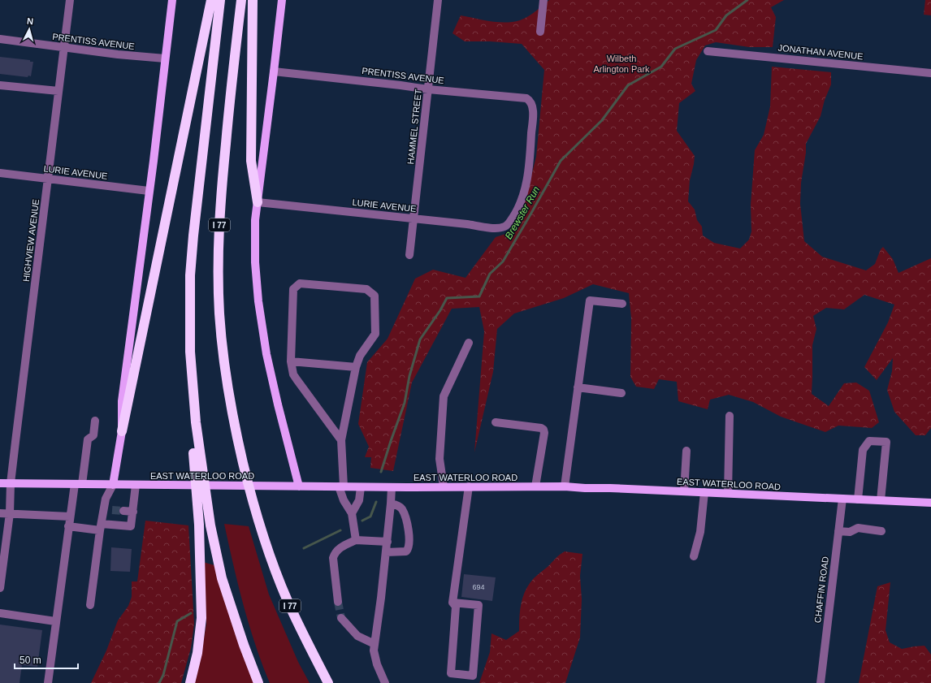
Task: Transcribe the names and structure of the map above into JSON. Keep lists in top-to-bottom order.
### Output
{
  "streets": {
    "highway": ["I 77"],
    "main road": ["EAST WATERLOO ROAD"],
    "street": [
      "PRENTISS AVENUE",
      "JONATHAN AVENUE",
      "HAMMEL STREET",
      "LURIE AVENUE",
      "HIGHVIEW AVENUE",
      "CHAFFIN ROAD"
    ]
  },
  "crossings": [
    ["PRENTISS AVENUE", "HAMMEL STREET"],
    ["PRENTISS AVENUE", "LURIE AVENUE"],
    ["PRENTISS AVENUE", "HIGHVIEW AVENUE"],
    ["HAMMEL STREET", "LURIE AVENUE"],
    ["LURIE AVENUE", "HIGHVIEW AVENUE"],
    ["HIGHVIEW AVENUE", "EAST WATERLOO ROAD"],
    ["EAST WATERLOO ROAD", "CHAFFIN ROAD"]
  ],
  "water": ["Brewster Run"],
  "parks": ["Wilbeth Arlington Park"],
  "house_numbers": ["694"],
  "scale_bar": "50 m",
  "north": "top"
}
